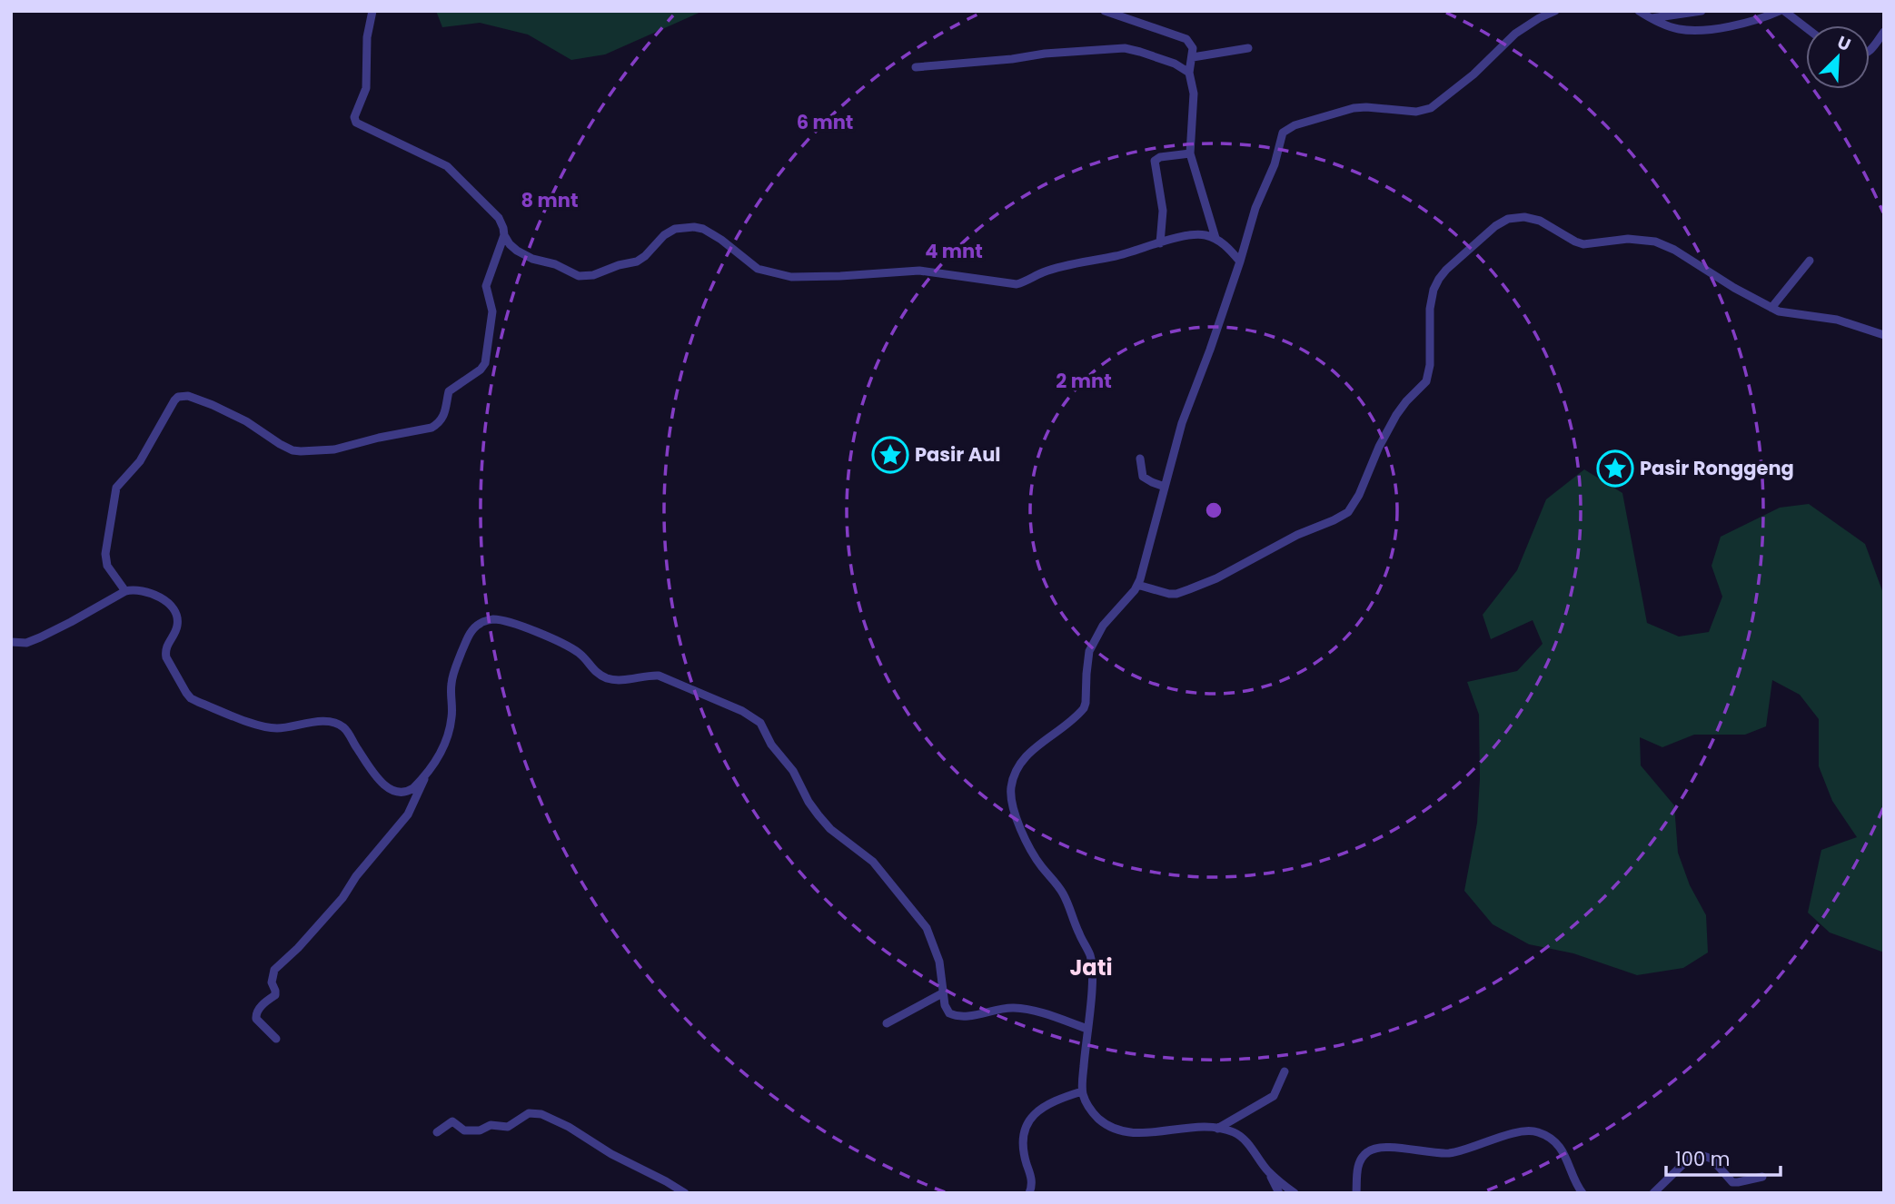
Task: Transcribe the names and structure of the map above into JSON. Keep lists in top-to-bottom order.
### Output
{
  "districts": ["Jati"],
  "places": {
    "place": ["Pasir Aul", "Pasir Ronggeng"]
  },
  "scale_bar": "100 m",
  "north": "top right",
  "rings": [
    "6 mnt",
    "8 mnt",
    "4 mnt",
    "2 mnt"
  ]
}
